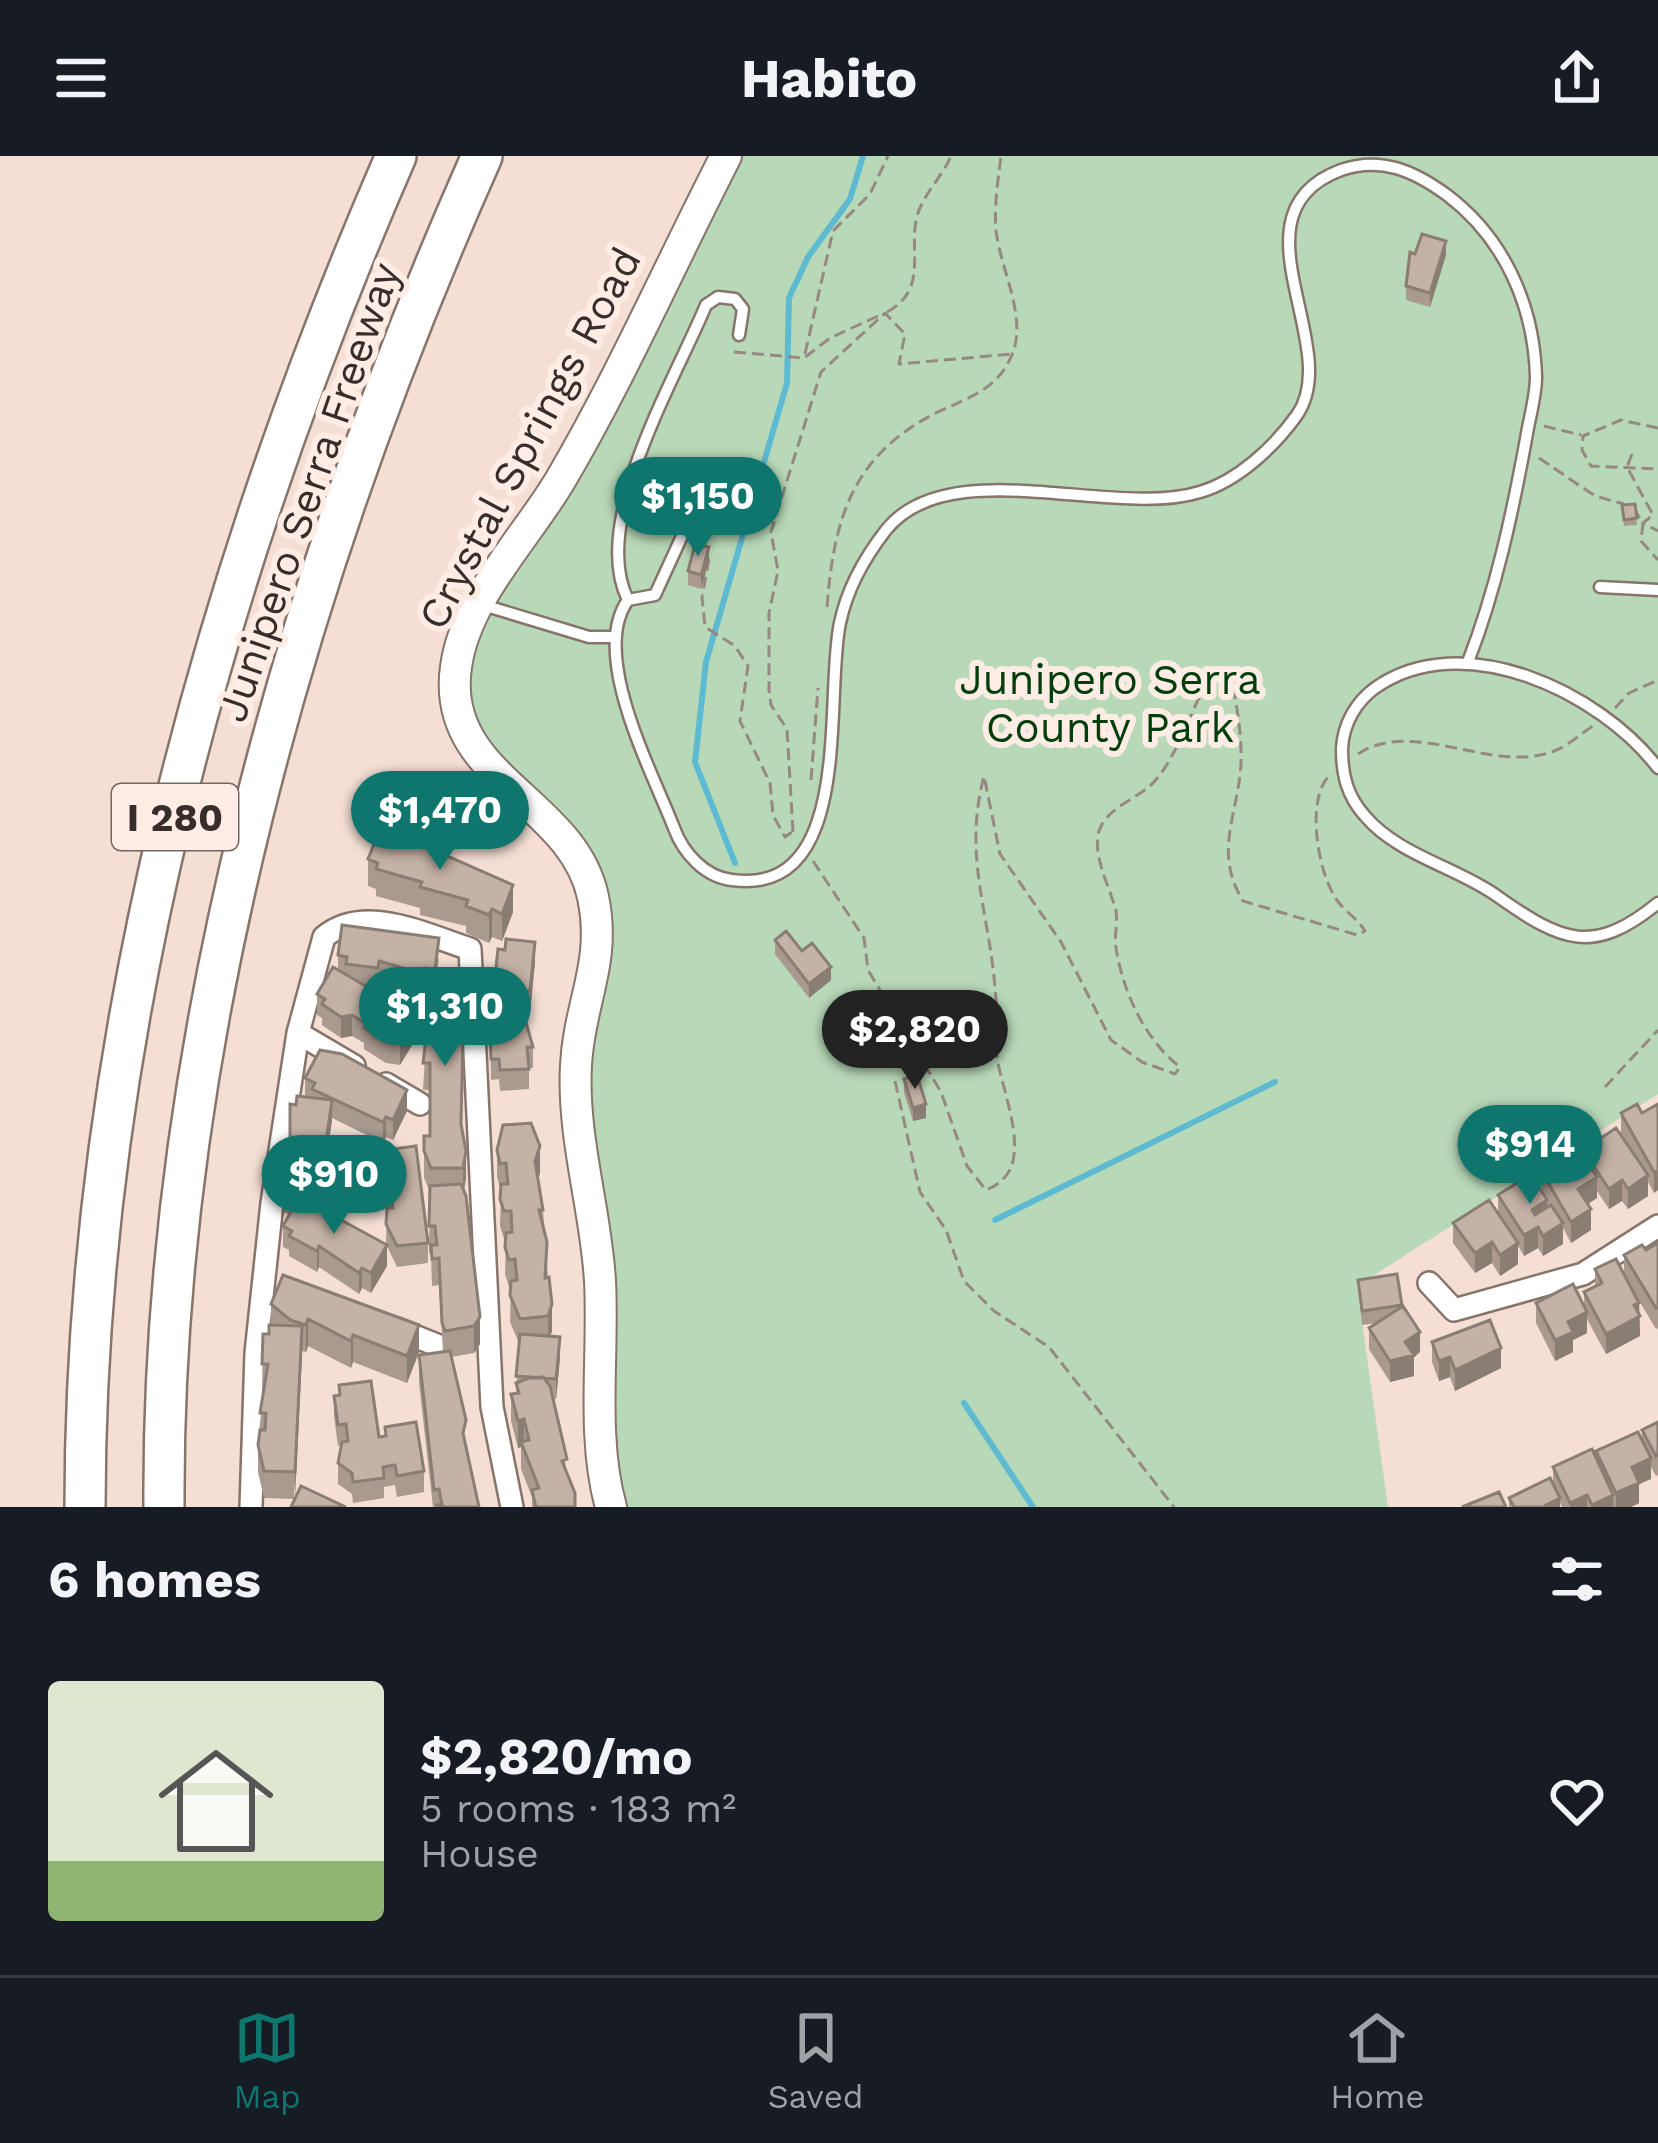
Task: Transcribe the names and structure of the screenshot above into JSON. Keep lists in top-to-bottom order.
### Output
{
  "streets": {
    "highway": ["Junipero Serra Freeway", "I 280"],
    "street": ["Crystal Springs Road"]
  },
  "parks": ["Junipero Serra County Park"],
  "page": {
    "header": "Habito",
    "price": [
      "$1,150",
      "$1,470",
      "$1,310",
      "$2,820",
      "$914",
      "$910"
    ],
    "heading": "6 homes",
    "list": [
      {
        "name": "$2,820/mo",
        "note": "5 rooms · 183 m² · House"
      }
    ],
    "tabs": ["Map", "Saved", "Home"]
  }
}
